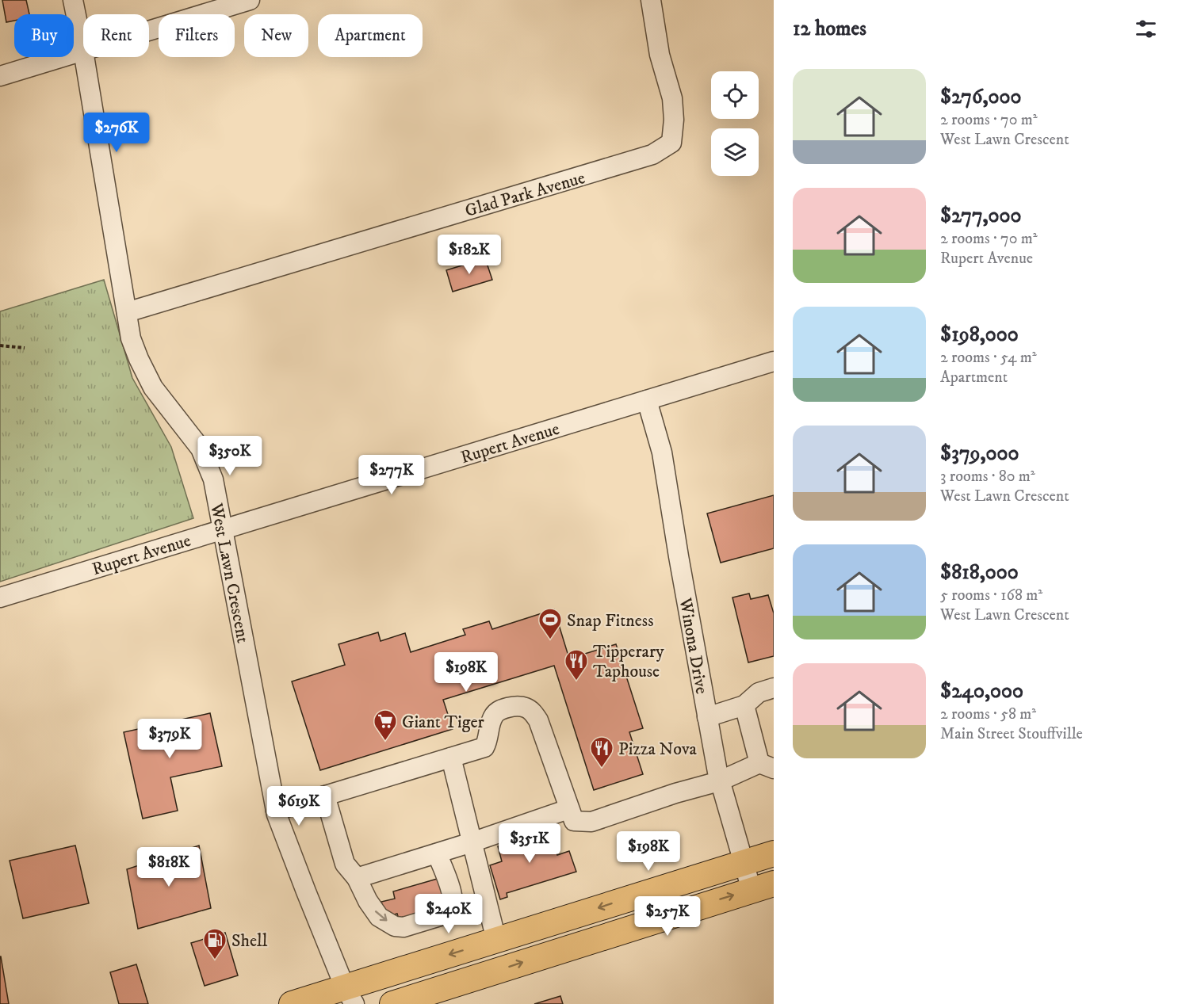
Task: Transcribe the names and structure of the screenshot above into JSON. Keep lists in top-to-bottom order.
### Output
{
  "streets": {
    "street": [
      "Glad Park Avenue",
      "Rupert Avenue",
      "West Lawn Crescent",
      "Winona Drive"
    ]
  },
  "crossings": [
    ["Glad Park Avenue", "West Lawn Crescent"],
    ["Rupert Avenue", "West Lawn Crescent"],
    ["Rupert Avenue", "Winona Drive"]
  ],
  "places": {
    "sports": ["Snap Fitness"],
    "restaurant": ["Tipperary Taphouse", "Pizza Nova"],
    "supermarket": ["Giant Tiger"],
    "fuel station": ["Shell"]
  },
  "page": {
    "heading": "12 homes",
    "chip": [
      "Buy",
      "Rent",
      "Filters",
      "New",
      "Apartment"
    ],
    "list": [
      {
        "name": "$276,000",
        "note": "2 rooms · 70 m² · West Lawn Crescent"
      },
      {
        "name": "$277,000",
        "note": "2 rooms · 70 m² · Rupert Avenue"
      },
      {
        "name": "$198,000",
        "note": "2 rooms · 54 m² · Apartment"
      },
      {
        "name": "$379,000",
        "note": "3 rooms · 80 m² · West Lawn Crescent"
      },
      {
        "name": "$818,000",
        "note": "5 rooms · 168 m² · West Lawn Crescent"
      },
      {
        "name": "$240,000",
        "note": "2 rooms · 58 m² · Main Street Stouffville"
      }
    ],
    "price": [
      "$276K",
      "$182K",
      "$350K",
      "$277K",
      "$198K",
      "$379K",
      "$619K",
      "$351K",
      "$198K",
      "$818K",
      "$240K",
      "$257K"
    ]
  }
}
